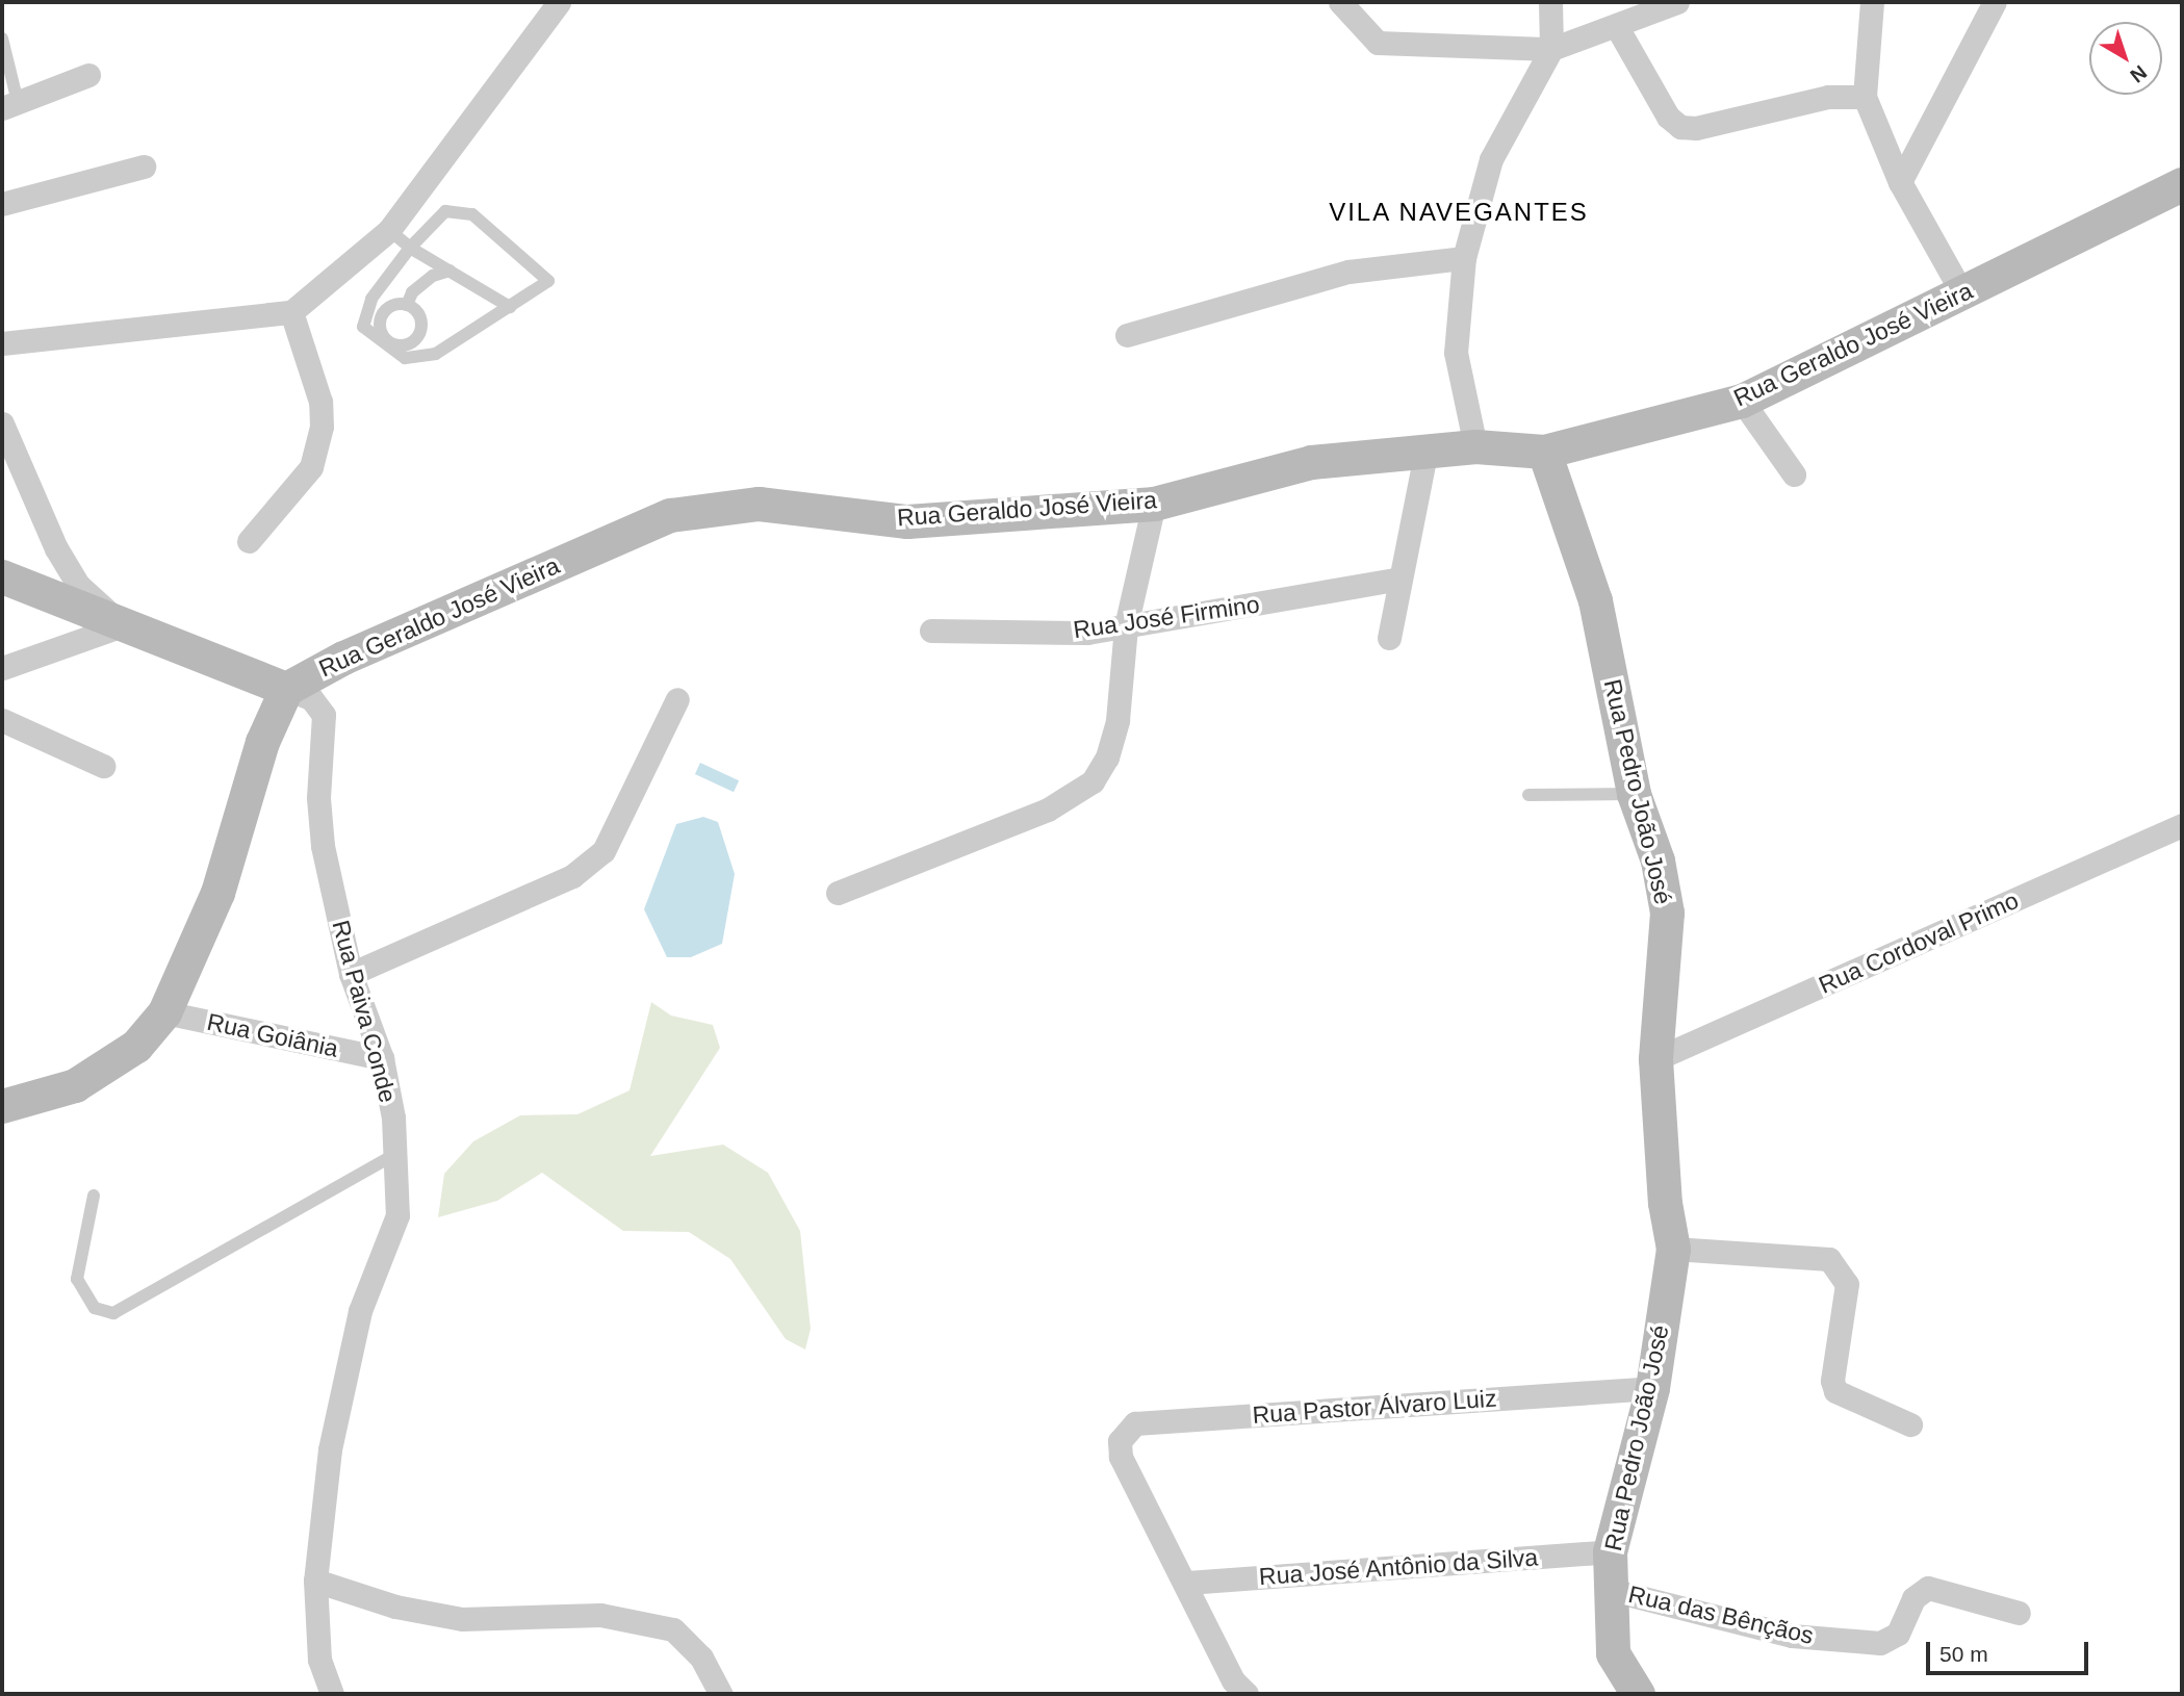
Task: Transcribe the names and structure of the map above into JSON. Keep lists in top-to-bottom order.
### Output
{
  "streets": {
    "street": [
      "Rua Geraldo José Vieira",
      "Rua José Firmino",
      "Rua Pedro João José",
      "Rua Cordoval Primo",
      "Rua Paiva Conde",
      "Rua Goiânia",
      "Rua Pastor Álvaro Luiz",
      "Rua José Antônio da Silva",
      "Rua das Bênçãos"
    ]
  },
  "crossings": [
    ["Rua Geraldo José Vieira", "Rua Pedro João José"],
    ["Rua Geraldo José Vieira", "Rua Paiva Conde"],
    ["Rua Pedro João José", "Rua Cordoval Primo"],
    ["Rua Pedro João José", "Rua Pastor Álvaro Luiz"],
    ["Rua Pedro João José", "Rua José Antônio da Silva"],
    ["Rua Pedro João José", "Rua das Bênçãos"],
    ["Rua Paiva Conde", "Rua Goiânia"],
    ["Rua Pastor Álvaro Luiz", "Rua José Antônio da Silva"]
  ],
  "districts": ["VILA NAVEGANTES"],
  "scale_bar": "50 m",
  "north": "bottom right"
}
